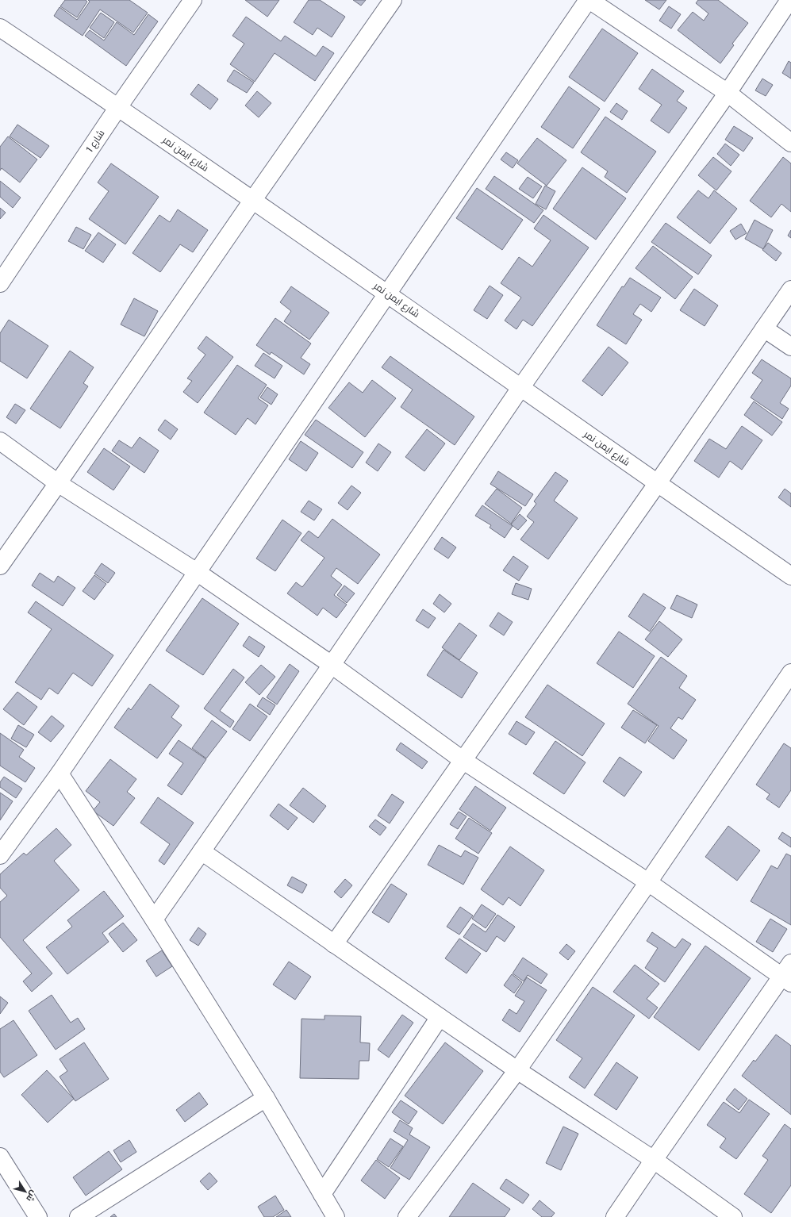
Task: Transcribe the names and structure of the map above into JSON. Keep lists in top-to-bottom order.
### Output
{
  "streets": {
    "street": ["شارع 1", "شارع ايمن نمر"]
  },
  "crossings": [
    ["شارع 1", "شارع ايمن نمر"]
  ],
  "north": "bottom right"
}
